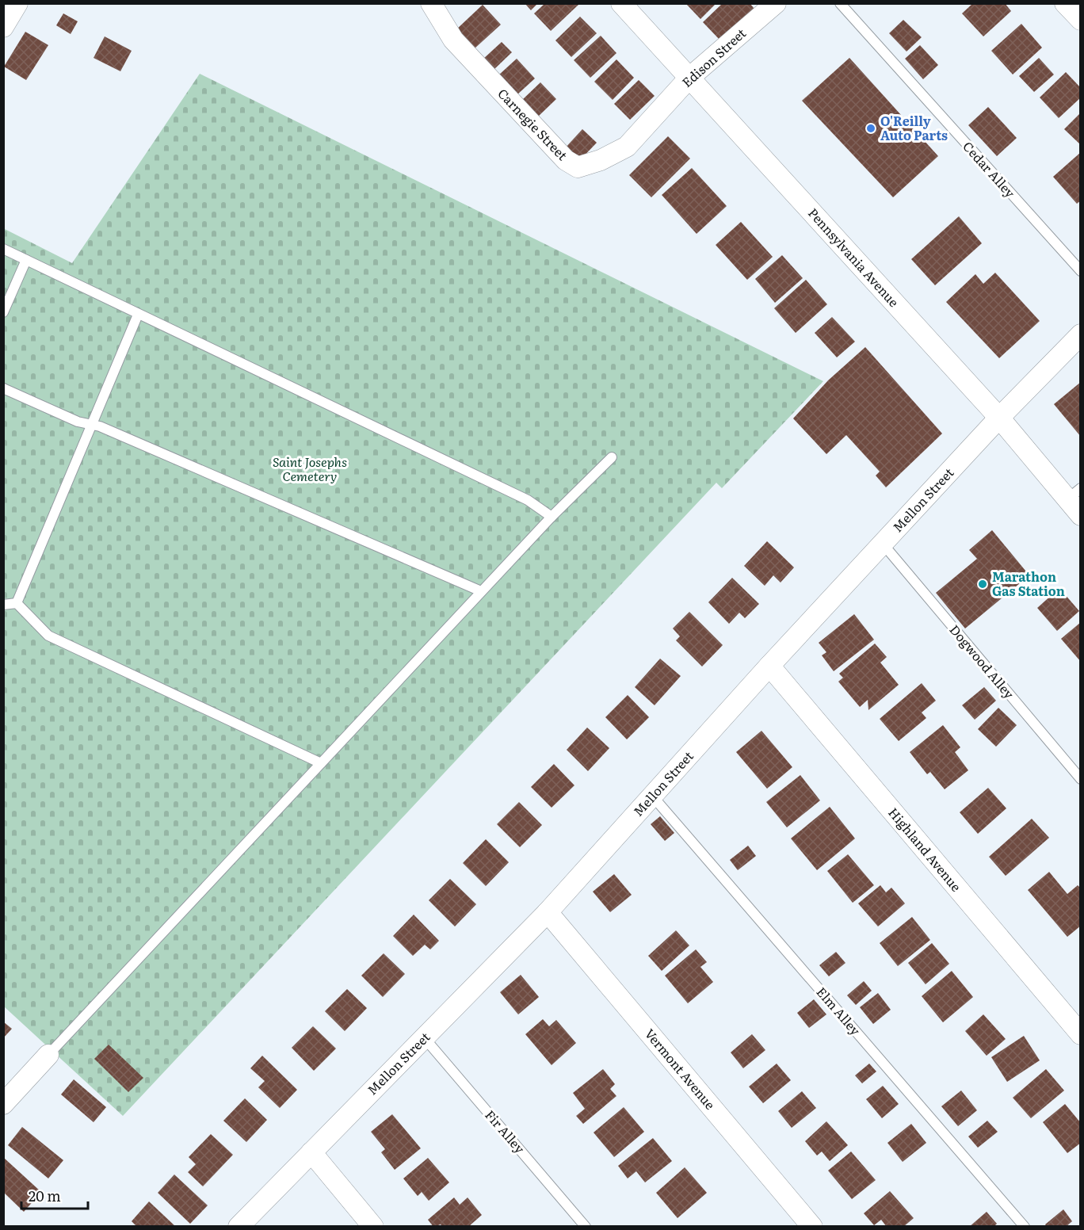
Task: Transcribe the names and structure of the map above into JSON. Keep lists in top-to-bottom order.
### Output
{
  "streets": {
    "street": [
      "Edison Street",
      "Carnegie Street",
      "Pennsylvania Avenue",
      "Mellon Street",
      "Highland Avenue",
      "Vermont Avenue"
    ],
    "lane": [
      "Cedar Alley",
      "Dogwood Alley",
      "Elm Alley",
      "Fir Alley"
    ]
  },
  "crossings": [
    ["Edison Street", "Carnegie Street"],
    ["Edison Street", "Pennsylvania Avenue"],
    ["Pennsylvania Avenue", "Mellon Street"],
    ["Mellon Street", "Dogwood Alley"],
    ["Mellon Street", "Highland Avenue"],
    ["Mellon Street", "Elm Alley"],
    ["Mellon Street", "Vermont Avenue"],
    ["Mellon Street", "Fir Alley"]
  ],
  "parks": ["Saint Josephs Cemetery"],
  "places": ["O'Reilly Auto Parts", "Marathon Gas Station"],
  "scale_bar": "20 m"
}
